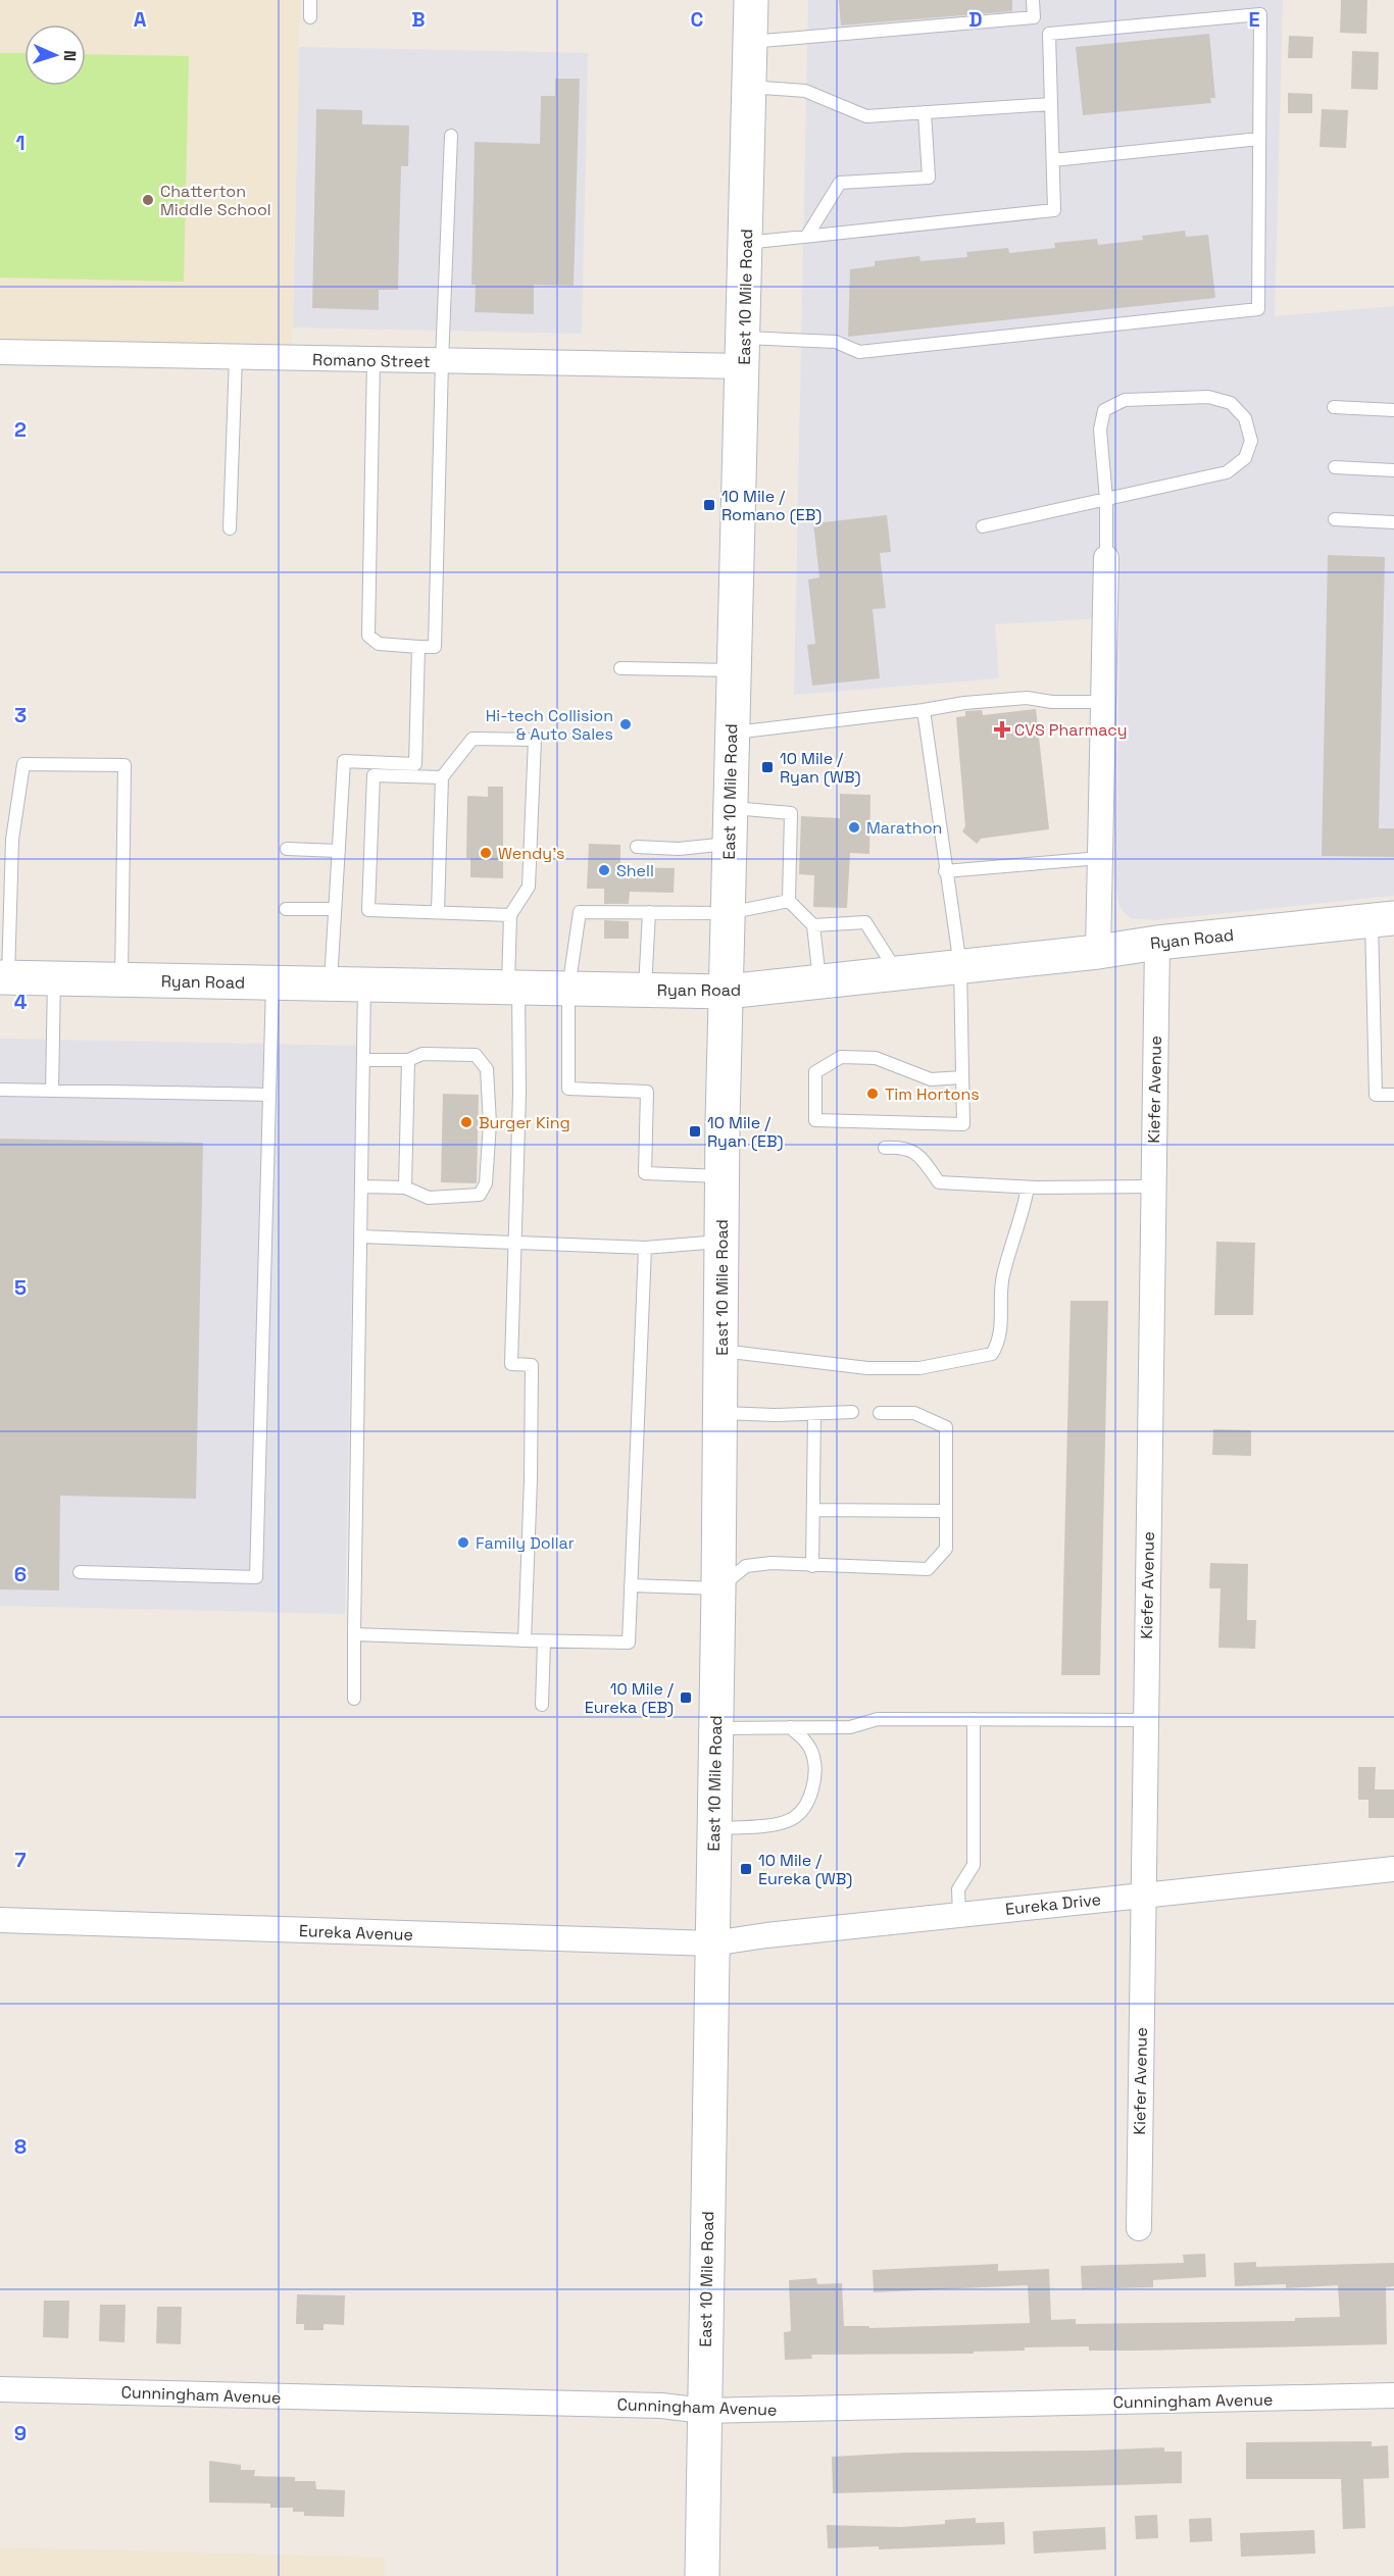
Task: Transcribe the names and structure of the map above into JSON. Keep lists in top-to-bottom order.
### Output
{
  "streets": {
    "main road": ["East 10 Mile Road", "Ryan Road"],
    "street": [
      "Romano Street",
      "Kiefer Avenue",
      "Eureka Drive",
      "Eureka Avenue",
      "Cunningham Avenue"
    ]
  },
  "crossings": [
    ["East 10 Mile Road", "Romano Street"],
    ["East 10 Mile Road", "Ryan Road"],
    ["East 10 Mile Road", "Eureka Drive"],
    ["East 10 Mile Road", "Eureka Avenue"],
    ["East 10 Mile Road", "Cunningham Avenue"],
    ["Ryan Road", "Kiefer Avenue"],
    ["Kiefer Avenue", "Eureka Drive"],
    ["Eureka Drive", "Eureka Avenue"]
  ],
  "places": {
    "other": [
      "Chatterton Middle School",
      "Hi-tech Collision & Auto Sales",
      "Marathon",
      "Wendy's",
      "Shell",
      "Tim Hortons",
      "Burger King",
      "Family Dollar"
    ],
    "transit": [
      "10 Mile / Romano (EB)",
      "10 Mile / Ryan (WB)",
      "10 Mile / Ryan (EB)",
      "10 Mile / Eureka (EB)",
      "10 Mile / Eureka (WB)"
    ],
    "health": ["CVS Pharmacy"]
  },
  "north": "right",
  "grid": {
    "columns": [
      "A",
      "B",
      "C",
      "D",
      "E"
    ],
    "rows": [
      "1",
      "2",
      "3",
      "4",
      "5",
      "6",
      "7",
      "8",
      "9"
    ]
  }
}
